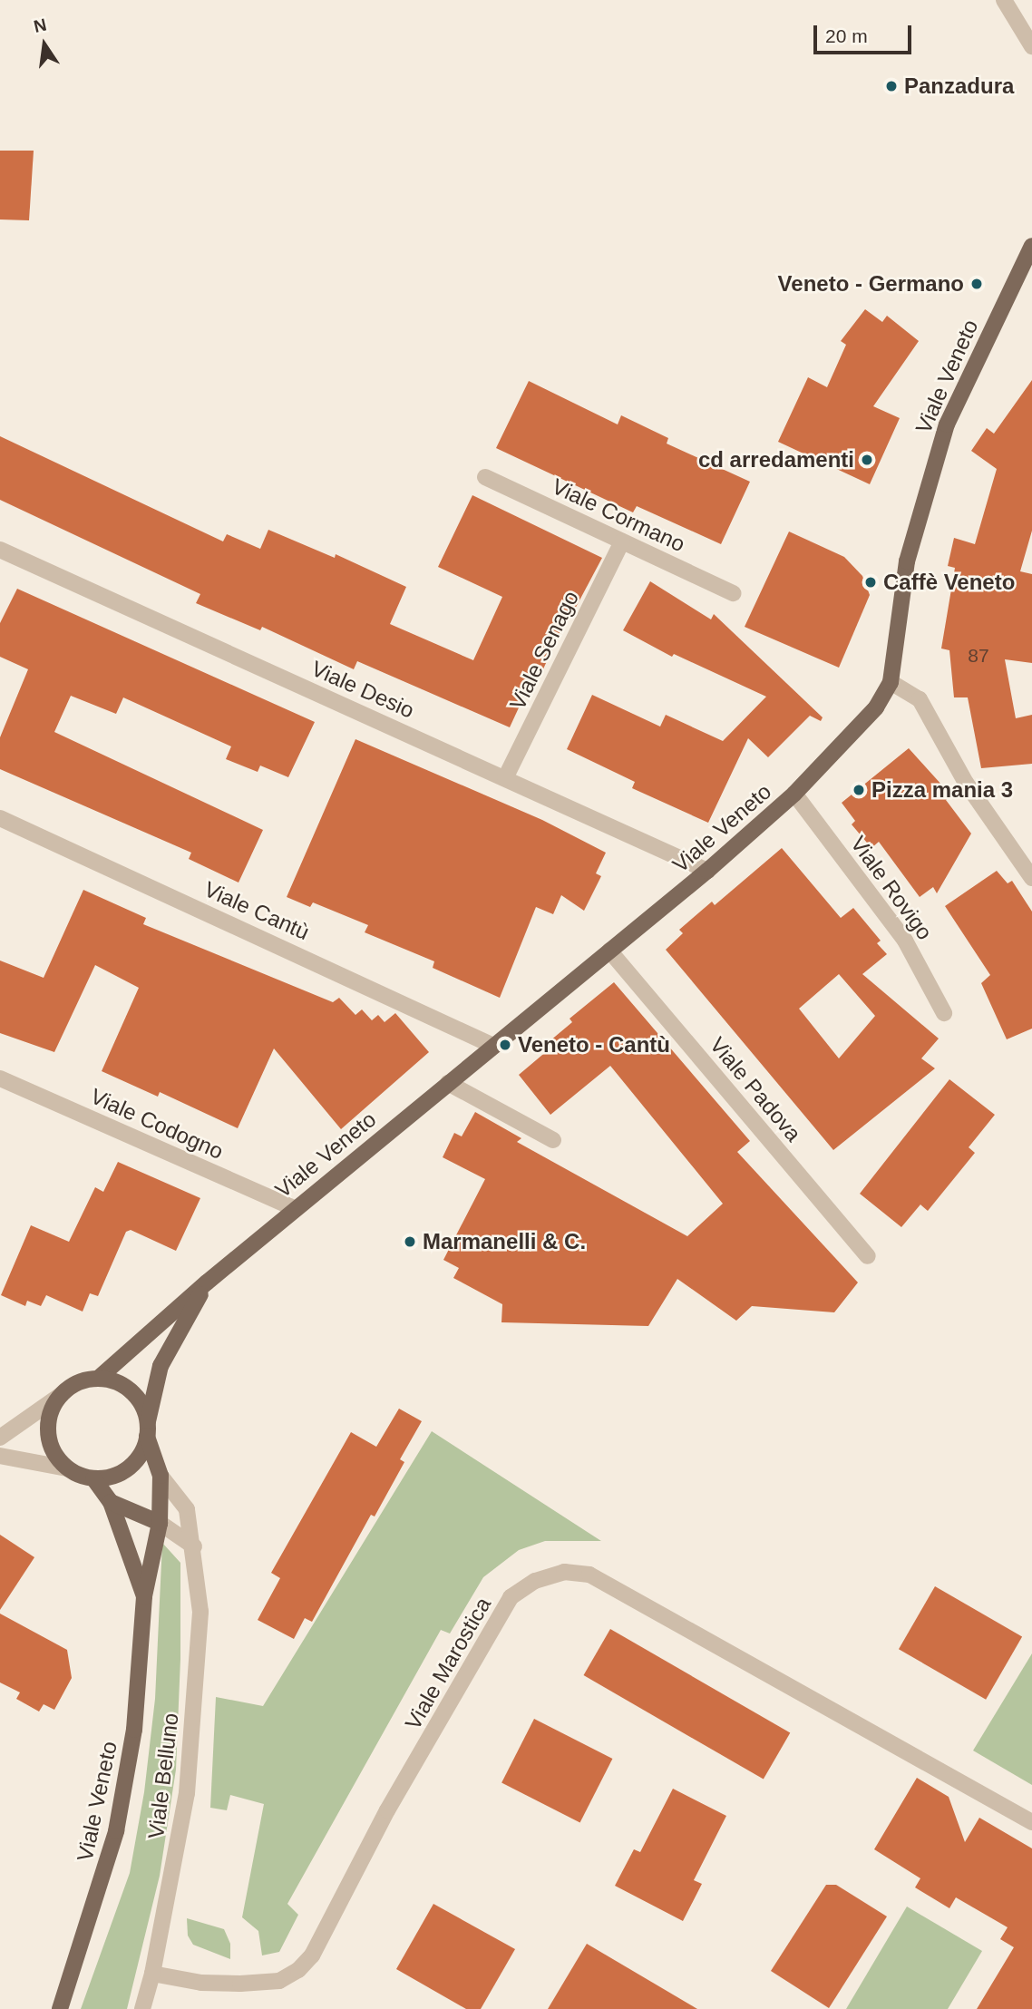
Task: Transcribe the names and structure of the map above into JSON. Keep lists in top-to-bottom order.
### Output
{
  "streets": {
    "main road": ["Viale Veneto"],
    "street": [
      "Viale Cormano",
      "Viale Senago",
      "Viale Desio",
      "Viale Rovigo",
      "Viale Cantù",
      "Viale Padova",
      "Viale Codogno",
      "Viale Marostica",
      "Viale Belluno"
    ]
  },
  "crossings": [
    ["Viale Veneto", "Viale Desio"],
    ["Viale Veneto", "Viale Rovigo"],
    ["Viale Veneto", "Viale Cantù"],
    ["Viale Veneto", "Viale Padova"],
    ["Viale Veneto", "Viale Codogno"],
    ["Viale Veneto", "Viale Belluno"],
    ["Viale Cormano", "Viale Senago"],
    ["Viale Senago", "Viale Desio"],
    ["Viale Marostica", "Viale Belluno"]
  ],
  "places": [
    "Panzadura",
    "Veneto - Germano",
    "cd arredamenti",
    "Caffè Veneto",
    "Pizza mania 3",
    "Veneto - Cantù",
    "Marmanelli & C."
  ],
  "house_numbers": ["87"],
  "scale_bar": "20 m",
  "north": "top"
}
